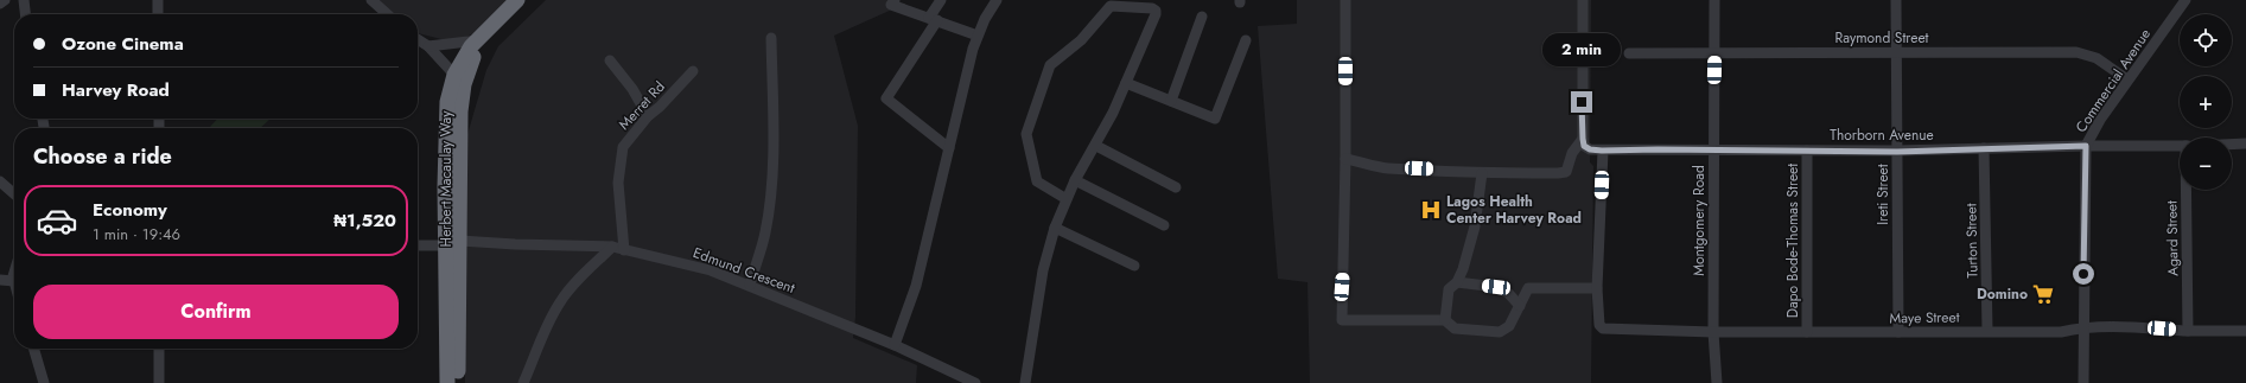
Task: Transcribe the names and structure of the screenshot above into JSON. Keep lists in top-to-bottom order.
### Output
{
  "streets": {
    "highway": ["Herbert Macaulay Way"],
    "street": [
      "Raymond Street",
      "Commercial Avenue",
      "Merret Rd",
      "Thorborn Avenue",
      "Ireti Street",
      "Montgomery Road",
      "Agard Street",
      "Dapo Bode-Thomas Street",
      "Turton Street",
      "Edmund Crescent",
      "Maye Street"
    ]
  },
  "crossings": [
    ["Raymond Street", "Commercial Avenue"],
    ["Raymond Street", "Ireti Street"],
    ["Raymond Street", "Montgomery Road"],
    ["Commercial Avenue", "Thorborn Avenue"],
    ["Commercial Avenue", "Maye Street"],
    ["Merret Rd", "Edmund Crescent"],
    ["Thorborn Avenue", "Ireti Street"],
    ["Thorborn Avenue", "Montgomery Road"],
    ["Thorborn Avenue", "Dapo Bode-Thomas Street"],
    ["Thorborn Avenue", "Turton Street"],
    ["Herbert Macaulay Way", "Edmund Crescent"],
    ["Ireti Street", "Maye Street"],
    ["Montgomery Road", "Maye Street"],
    ["Agard Street", "Maye Street"],
    ["Dapo Bode-Thomas Street", "Maye Street"],
    ["Turton Street", "Maye Street"]
  ],
  "places": {
    "hospital": ["Lagos Health Center Harvey Road"],
    "supermarket": ["Domino"]
  },
  "page": {
    "map_buttons": ["+", "−"],
    "banner": ["Ozone Cinema", "Harvey Road"],
    "bubble": "2 min",
    "heading": "Choose a ride",
    "list": [
      {
        "name": "Economy",
        "note": "1 min · 19:46",
        "value": "₦1,520"
      }
    ],
    "buttons": "Confirm"
  }
}
